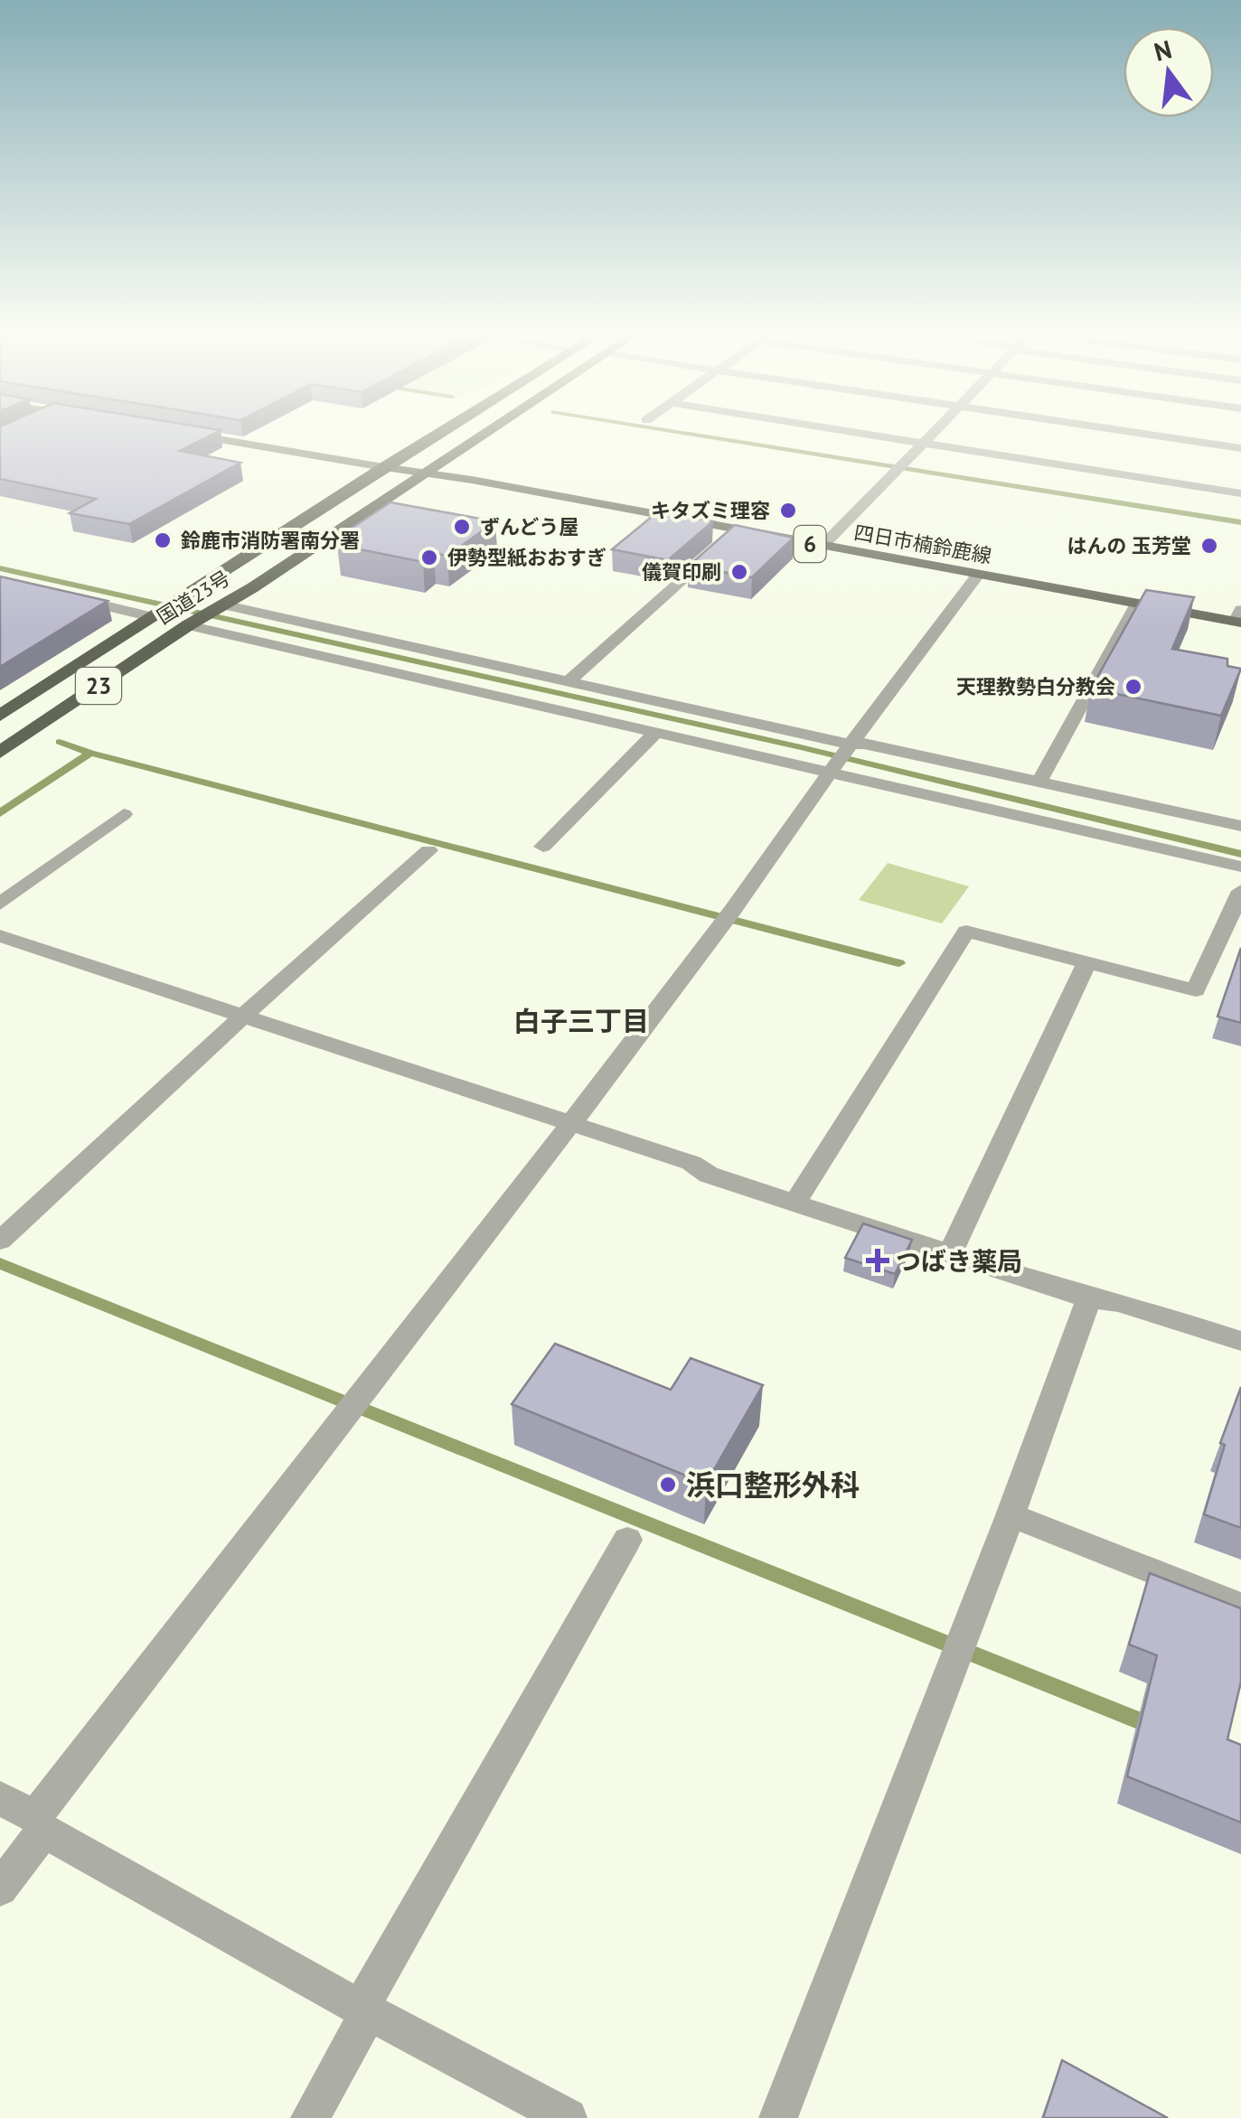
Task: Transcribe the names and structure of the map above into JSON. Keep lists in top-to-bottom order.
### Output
{
  "streets": {
    "highway": ["国道23号", "23"],
    "main road": ["6", "四日市楠鈴鹿線"]
  },
  "crossings": [
    ["四日市楠鈴鹿線", "国道23号"]
  ],
  "districts": ["白子三丁目"],
  "places": {
    "other": [
      "キタズミ理容",
      "ずんどう屋",
      "鈴鹿市消防署南分署",
      "はんの 玉芳堂",
      "伊勢型紙おおすぎ",
      "儀賀印刷",
      "天理教勢白分教会",
      "浜口整形外科"
    ],
    "health": ["つばき薬局"]
  },
  "north": "top"
}
